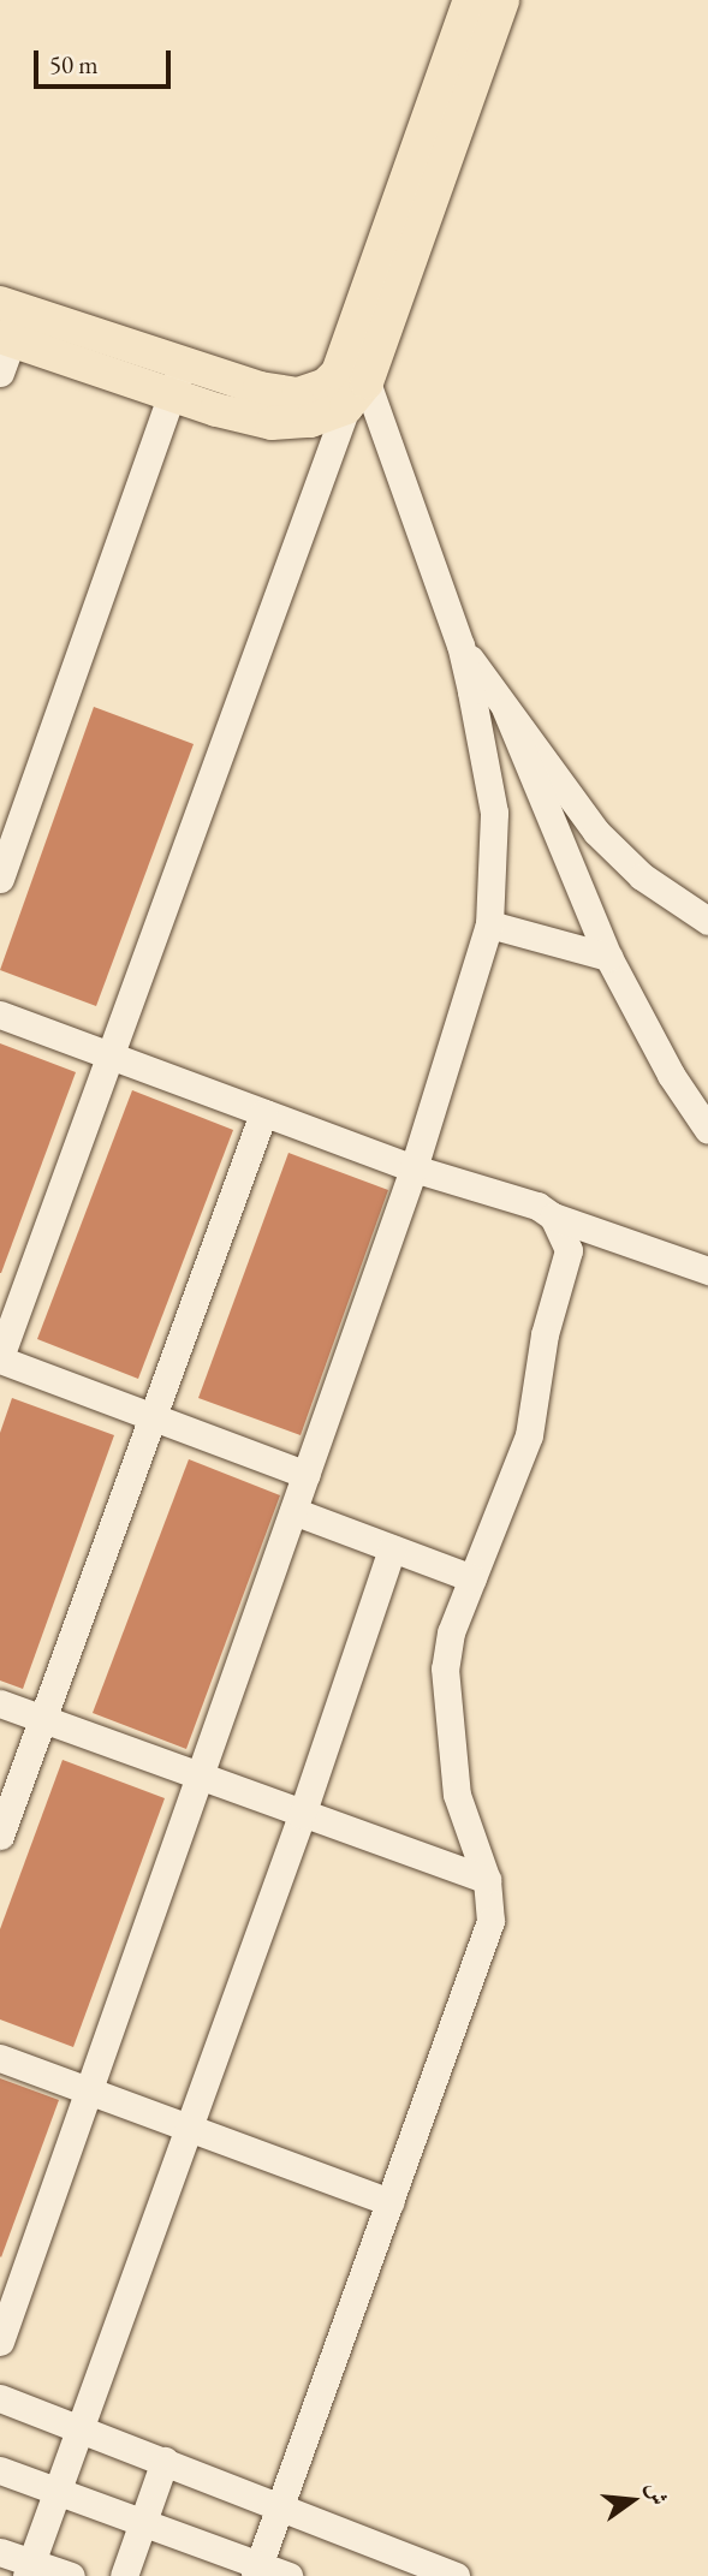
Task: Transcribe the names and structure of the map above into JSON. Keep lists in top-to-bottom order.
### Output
{
  "scale_bar": "50 m",
  "north": "right"
}
